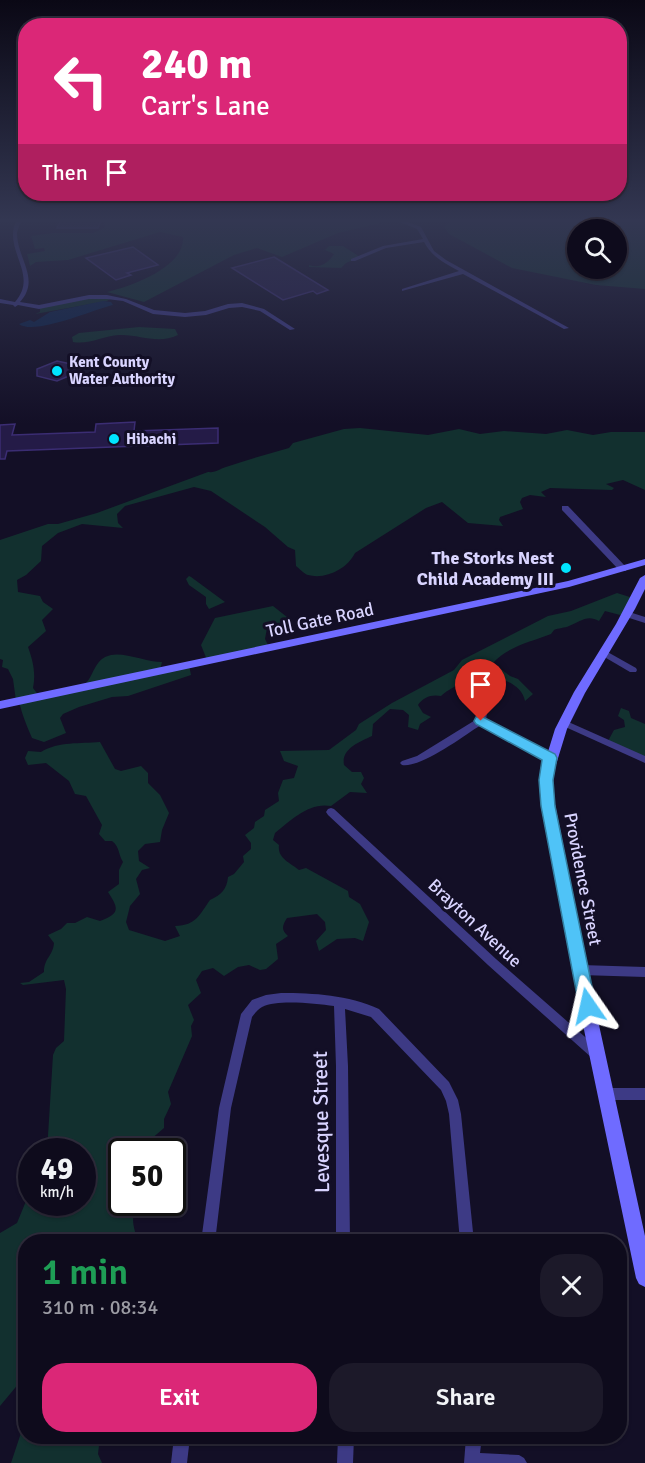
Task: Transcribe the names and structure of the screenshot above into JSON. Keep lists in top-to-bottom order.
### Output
{
  "streets": {
    "main road": ["Toll Gate Road", "Providence Street"],
    "street": ["Brayton Avenue", "Levesque Street"]
  },
  "crossings": [
    ["Providence Street", "Brayton Avenue"]
  ],
  "places": ["Kent County Water Authority", "Hibachi", "The Storks Nest Child Academy III"],
  "page": {
    "turn": ["240 m", "Carr's Lane"],
    "then": "Then",
    "speed": "49 km/h",
    "limit": "50",
    "heading": ["1 min", "310 m · 08:34"],
    "buttons": ["Exit", "Share"]
  }
}
